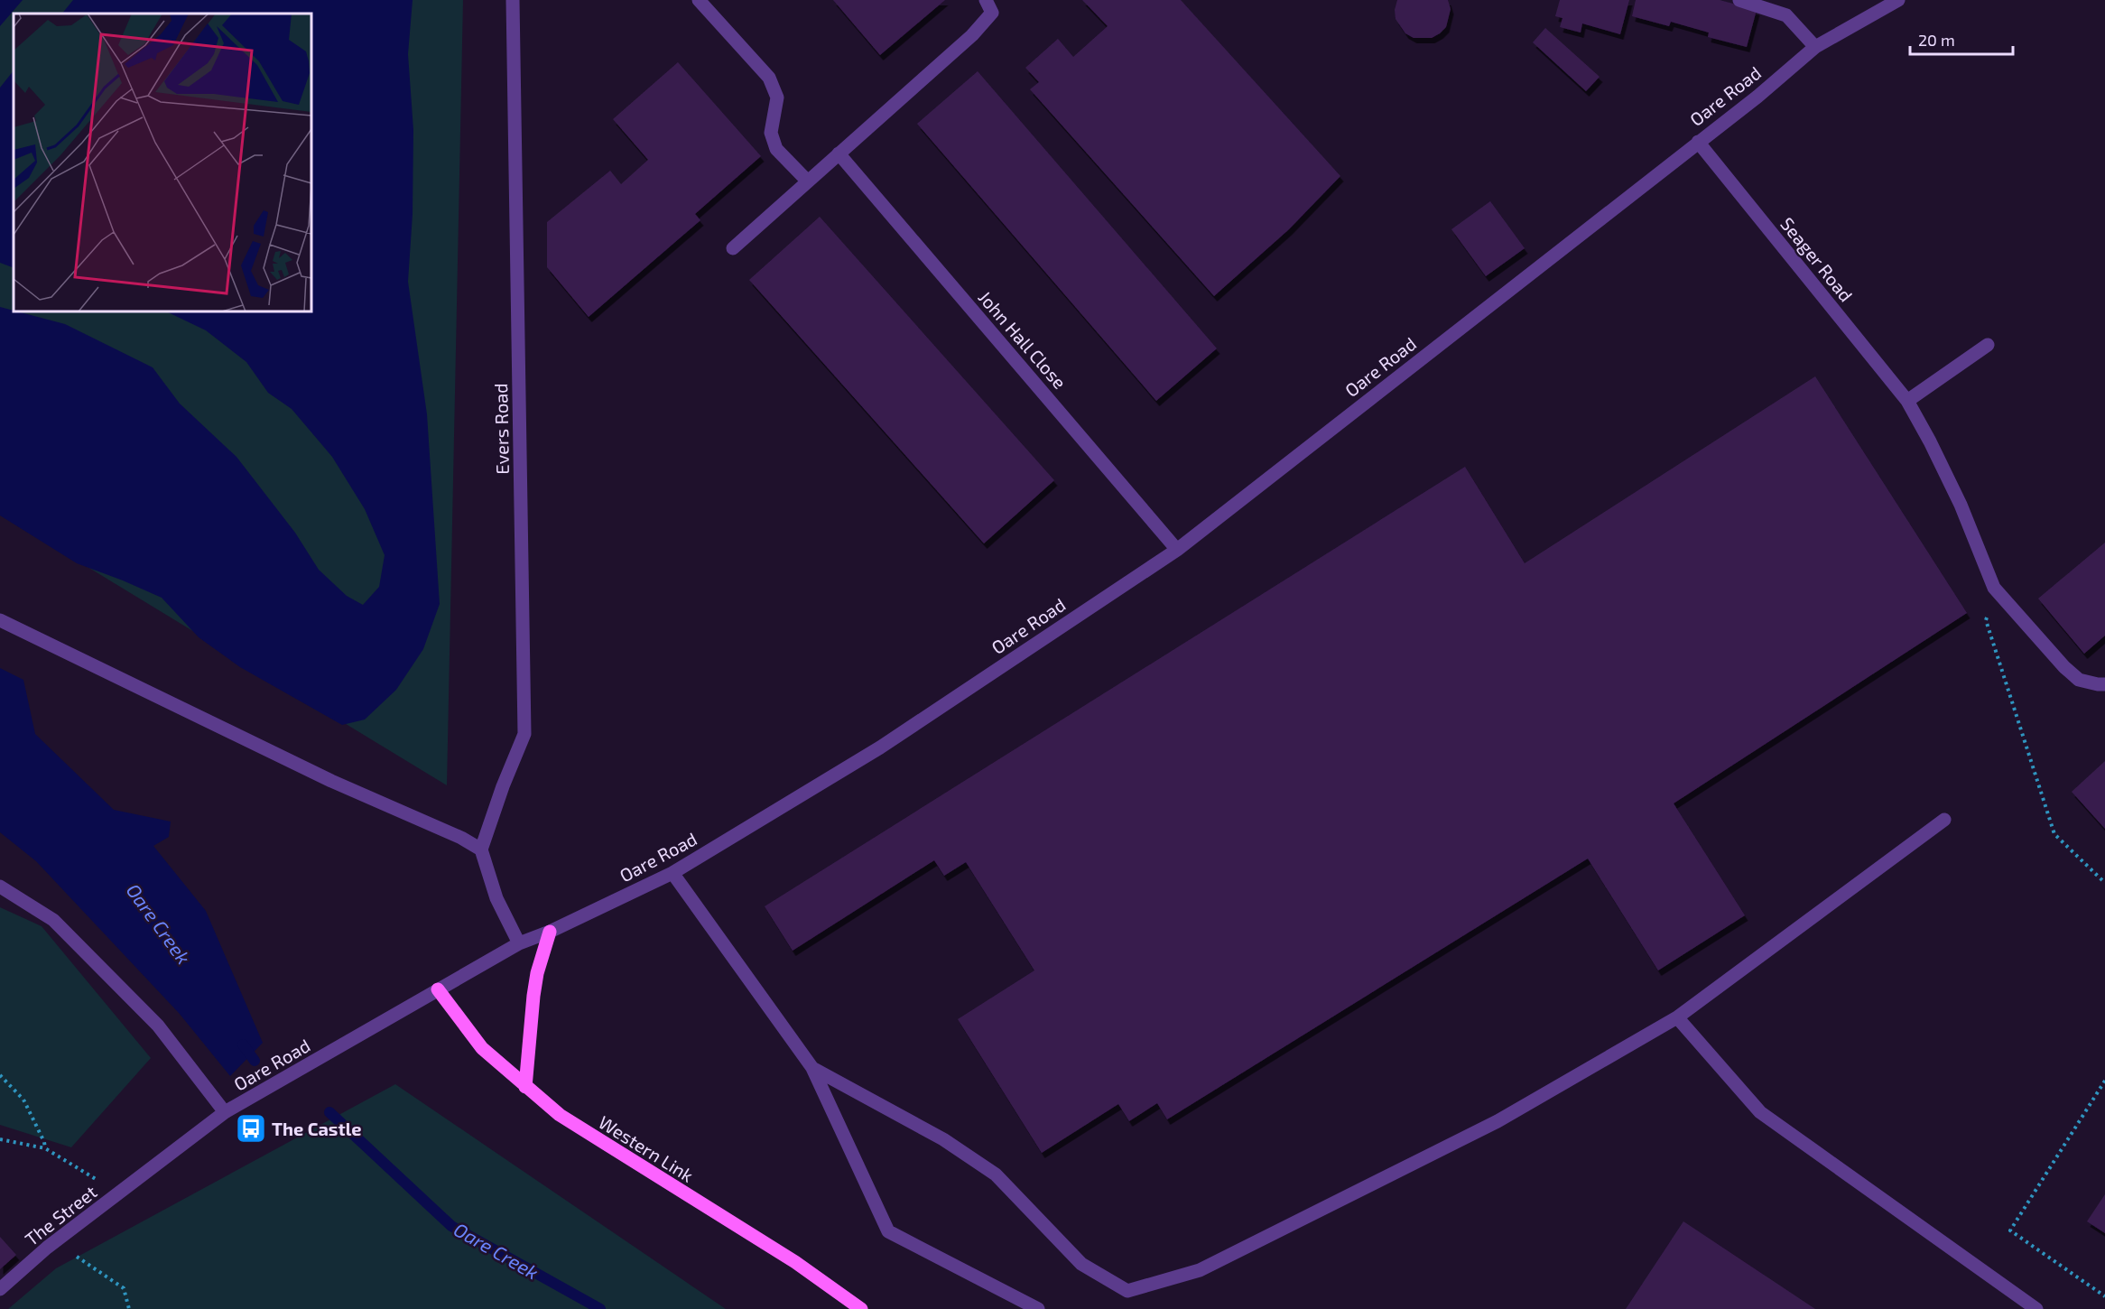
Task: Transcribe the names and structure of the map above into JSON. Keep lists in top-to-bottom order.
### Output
{
  "streets": {
    "main road": ["Western Link"],
    "street": [
      "Oare Road",
      "Seager Road",
      "John Hall Close",
      "Evers Road",
      "The Street"
    ]
  },
  "crossings": [
    ["Oare Road", "Seager Road"],
    ["Oare Road", "John Hall Close"],
    ["Oare Road", "Western Link"],
    ["Oare Road", "The Street"]
  ],
  "water": ["Oare Creek"],
  "places": {
    "bus stop": ["The Castle"]
  },
  "scale_bar": "20 m"
}
